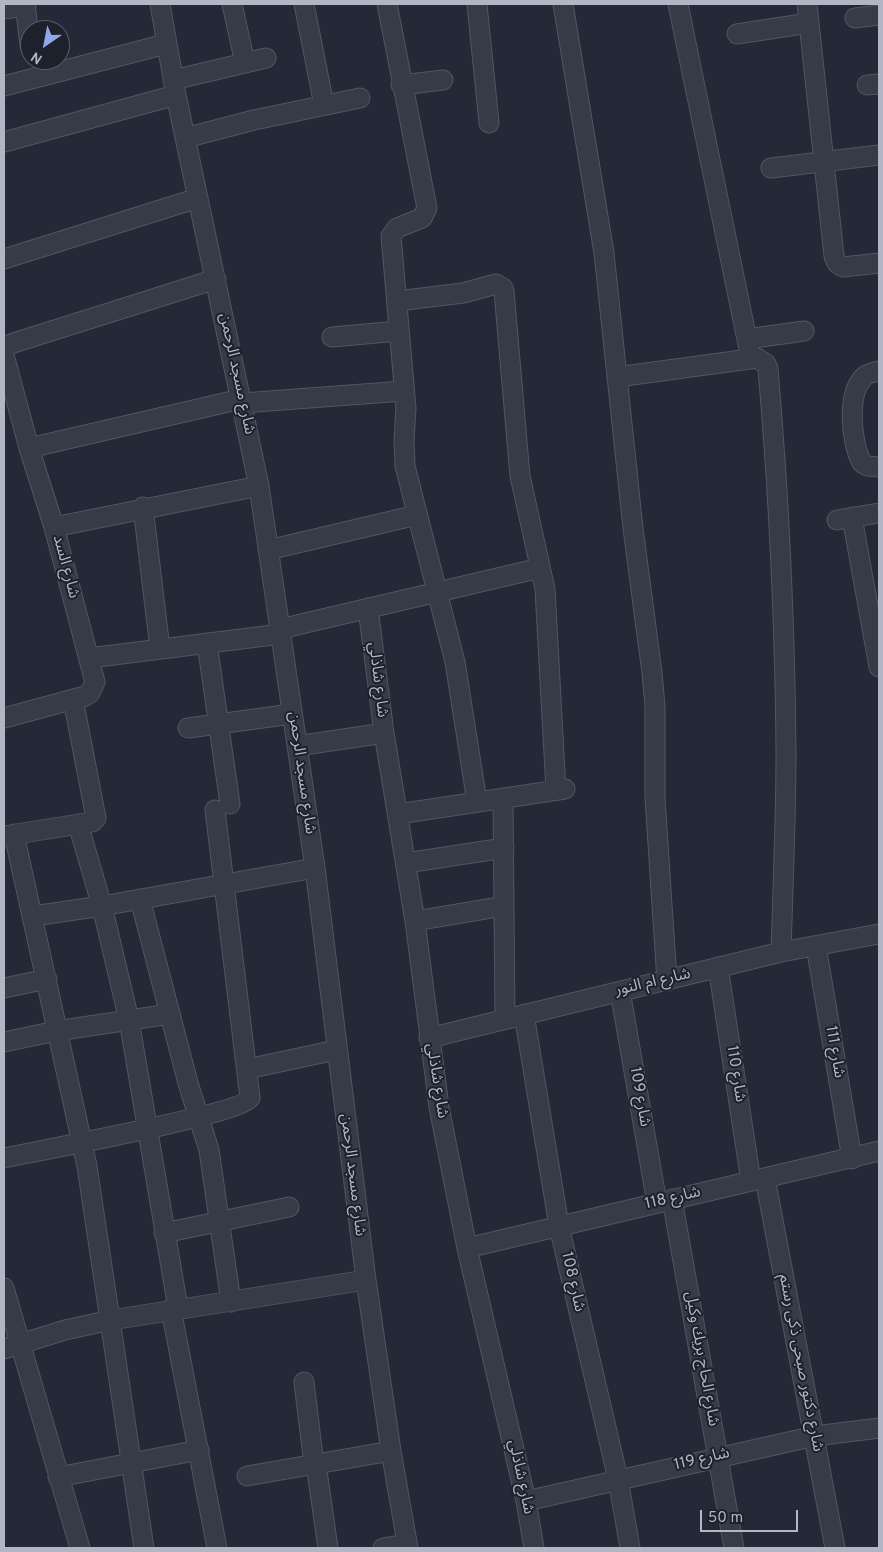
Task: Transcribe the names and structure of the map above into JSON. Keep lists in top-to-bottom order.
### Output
{
  "streets": {
    "street": [
      "شارع مسجد الرحمن",
      "شارع السد",
      "شارع شاذلي",
      "شارع ام النور",
      "شارع 111",
      "شارع 110",
      "شارع 109",
      "شارع 118",
      "شارع 108",
      "شارع الحاج بريك وكيل",
      "شارع دكتور صبحى ذكى رستم",
      "شارع 119"
    ]
  },
  "crossings": [
    ["شارع شاذلي", "شارع ام النور"],
    ["شارع شاذلي", "شارع 118"],
    ["شارع شاذلي", "شارع 119"],
    ["شارع ام النور", "شارع 111"],
    ["شارع ام النور", "شارع 110"],
    ["شارع ام النور", "شارع 109"],
    ["شارع ام النور", "شارع 108"],
    ["شارع 111", "شارع 118"],
    ["شارع 110", "شارع 118"],
    ["شارع 110", "شارع دكتور صبحى ذكى رستم"],
    ["شارع 109", "شارع 118"],
    ["شارع 109", "شارع الحاج بريك وكيل"],
    ["شارع 118", "شارع 108"],
    ["شارع 118", "شارع الحاج بريك وكيل"],
    ["شارع 118", "شارع دكتور صبحى ذكى رستم"],
    ["شارع 108", "شارع 119"],
    ["شارع الحاج بريك وكيل", "شارع 119"],
    ["شارع دكتور صبحى ذكى رستم", "شارع 119"]
  ],
  "scale_bar": "50 m",
  "north": "bottom left"
}
